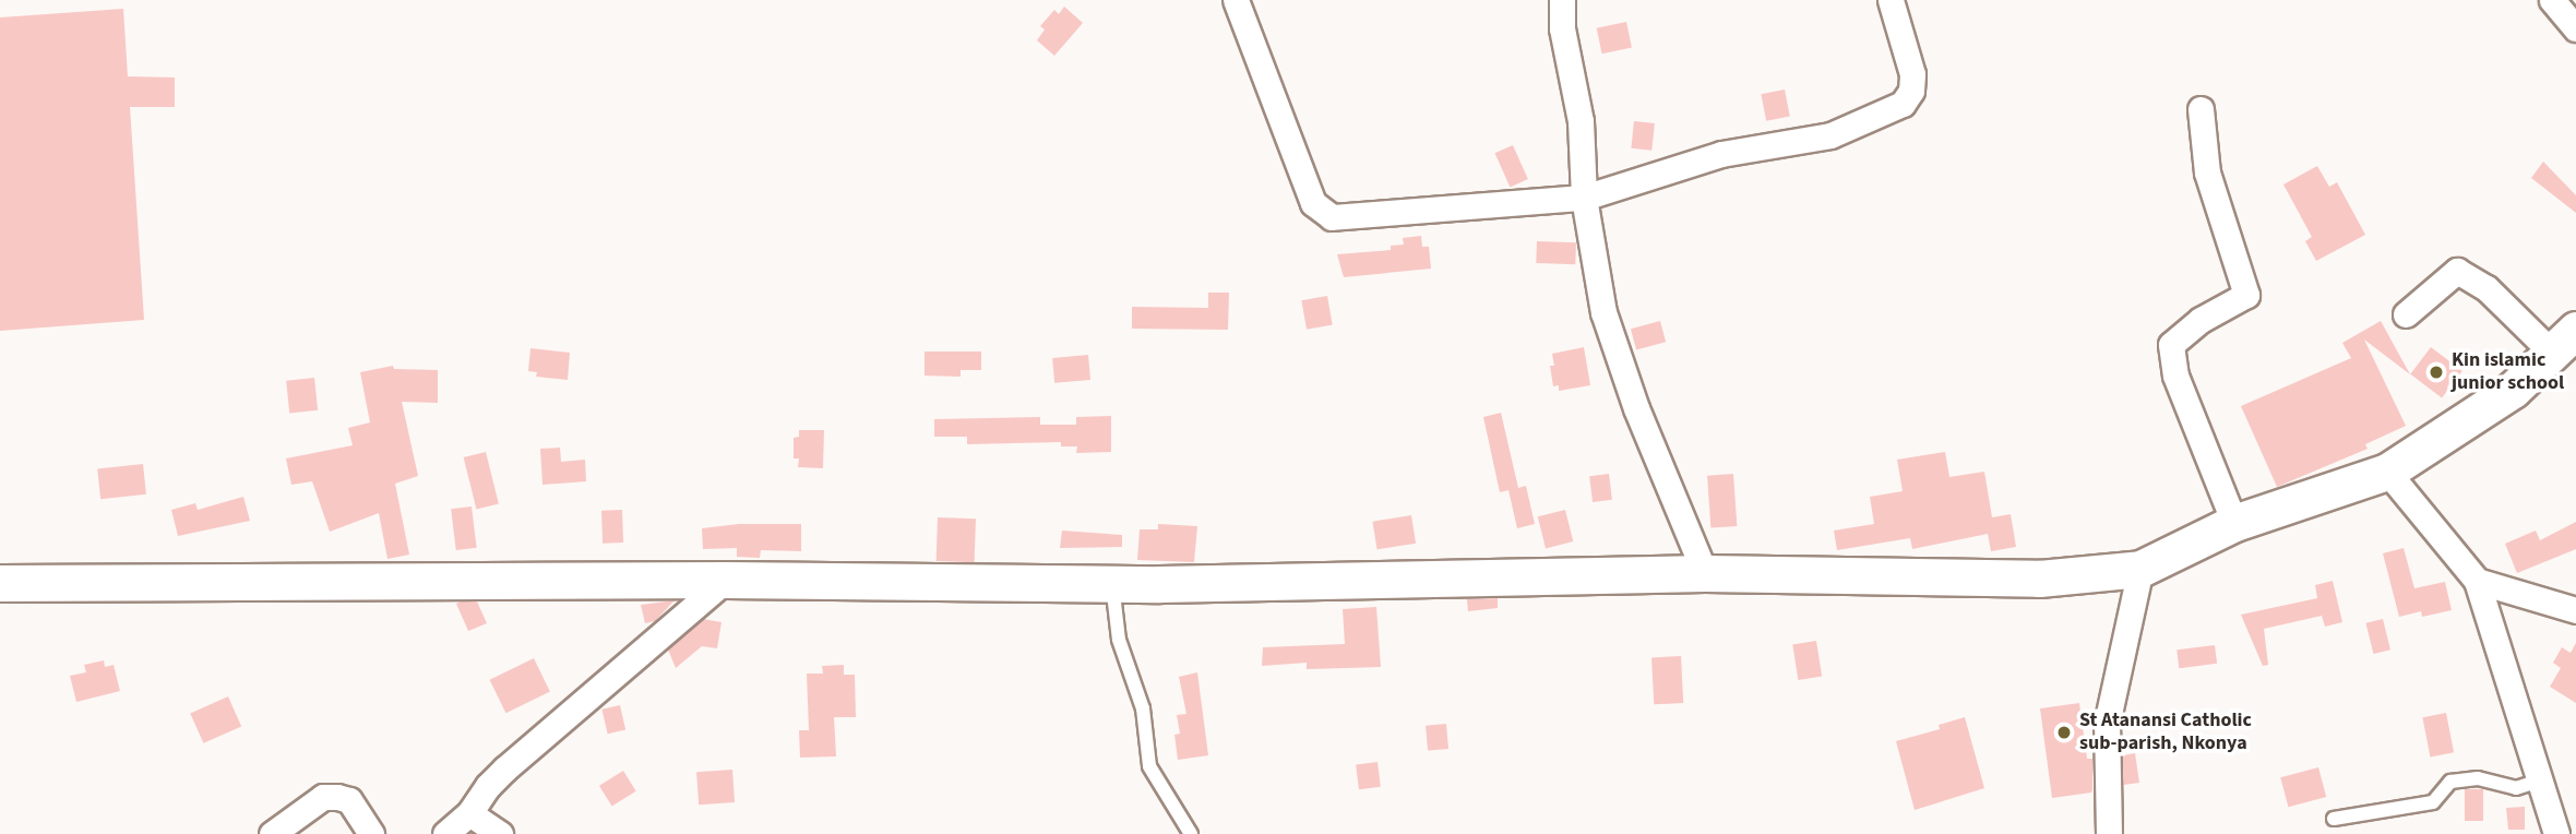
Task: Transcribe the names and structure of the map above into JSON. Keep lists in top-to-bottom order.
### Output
{
  "places": ["Kin islamic junior school", "St Atanansi Catholic sub-parish, Nkonya"]
}
